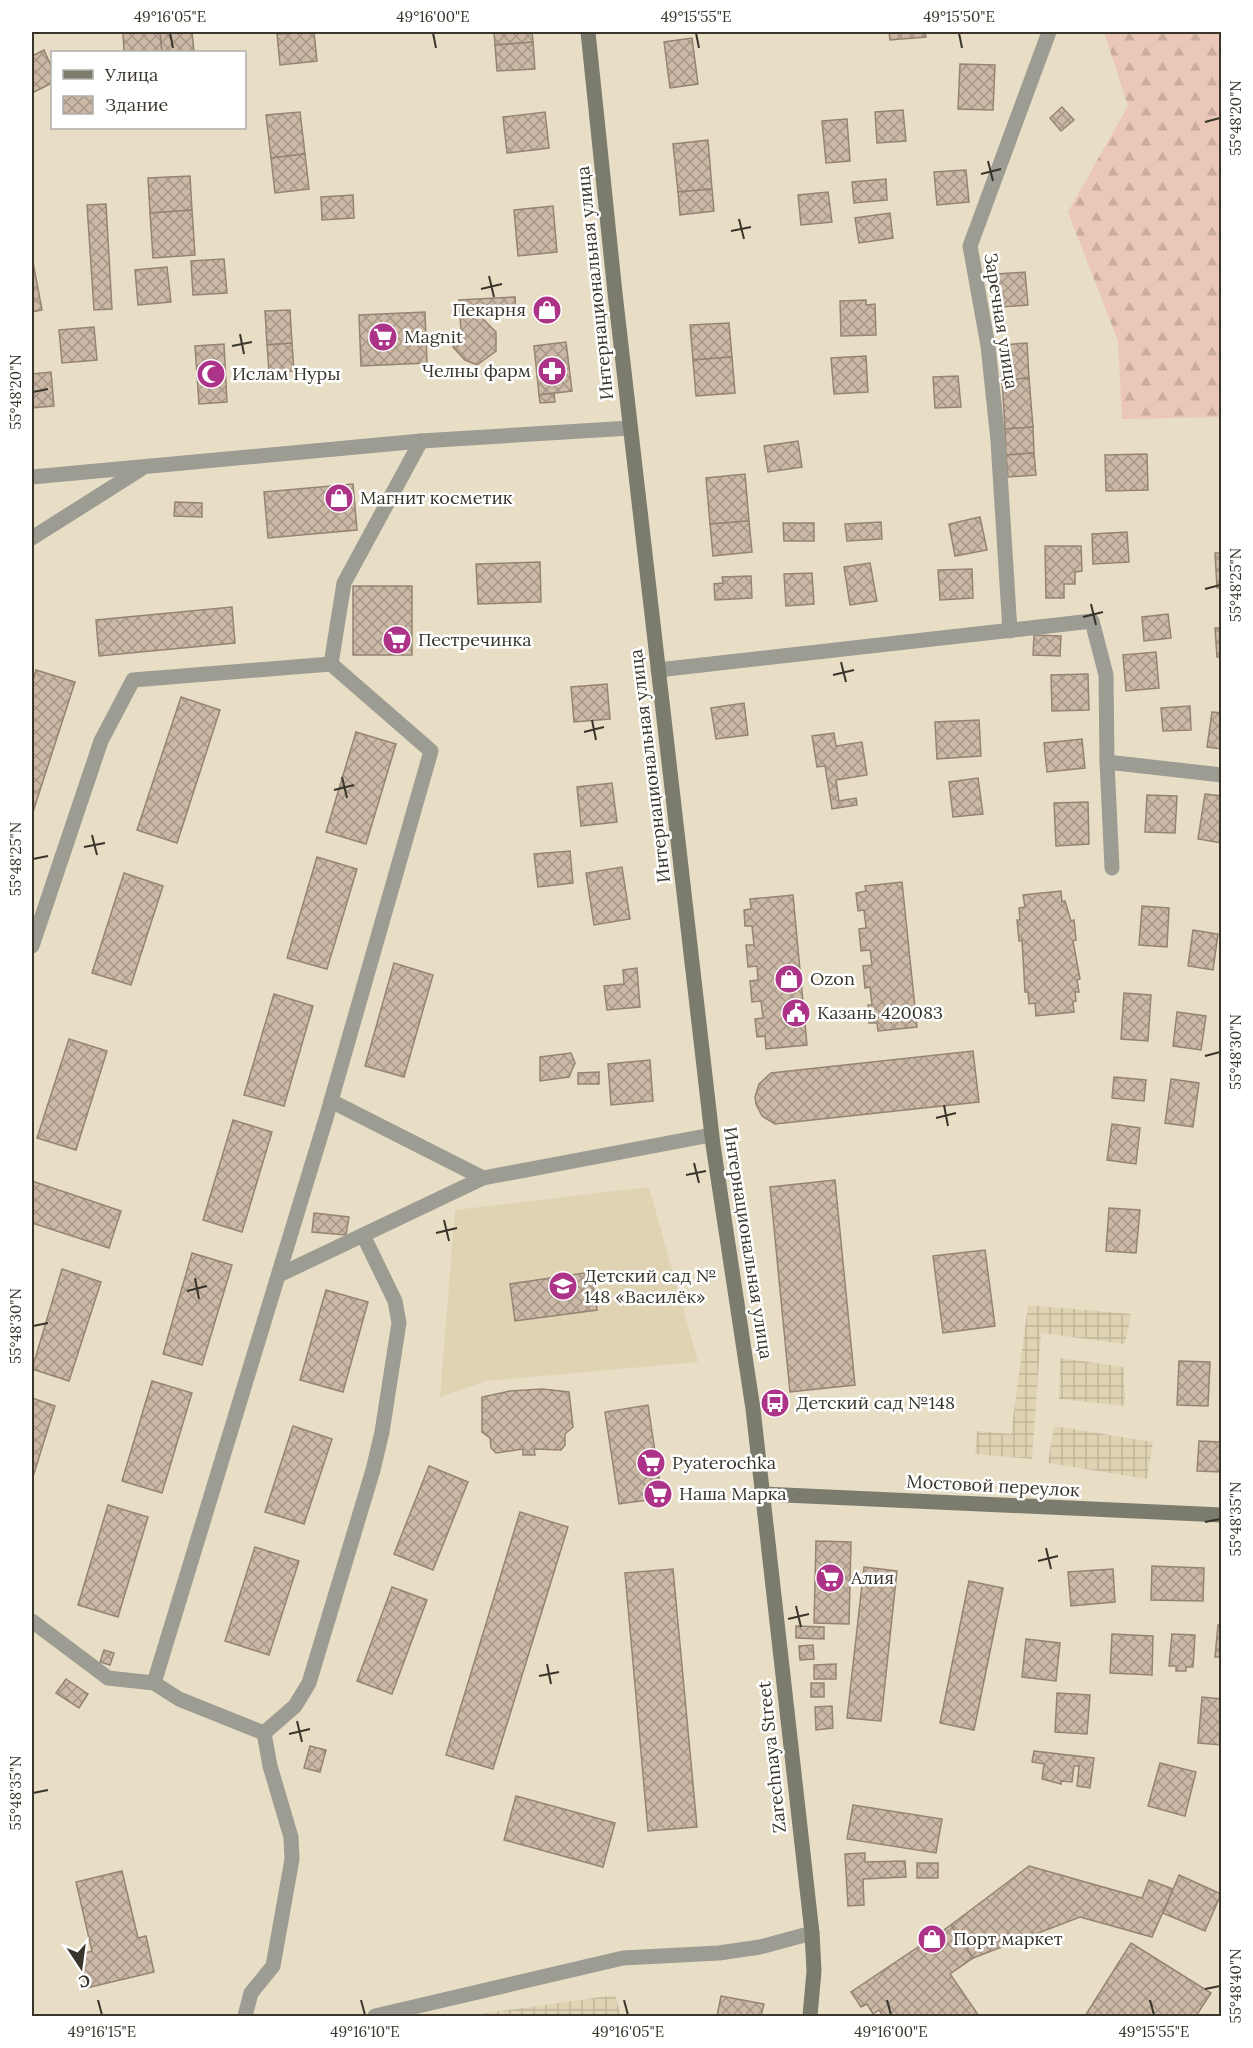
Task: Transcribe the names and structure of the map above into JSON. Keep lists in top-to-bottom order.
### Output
{
  "streets": {
    "street": [
      "Интернациональная улица",
      "Заречная улица",
      "Мостовой переулок",
      "Zarechnaya Street"
    ]
  },
  "crossings": [
    ["Интернациональная улица", "Мостовой переулок"],
    ["Интернациональная улица", "Zarechnaya Street"],
    ["Мостовой переулок", "Zarechnaya Street"]
  ],
  "places": {
    "shop": [
      "Пекарня",
      "Магнит косметик",
      "Ozon",
      "Порт маркет"
    ],
    "supermarket": [
      "Magnit",
      "Пестречинка",
      "Pyaterochka",
      "Наша Марка",
      "Алия"
    ],
    "pharmacy": ["Челны фарм"],
    "mosque": ["Ислам Нуры"],
    "public building": ["Казань 420083"],
    "school or university": ["Детский сад № 148 «Василёк»"],
    "bus stop": ["Детский сад №148"]
  },
  "legend": ["Улица", "Здание"],
  "north": "bottom",
  "coordinates": [
    "49°16'05\"E",
    "49°16'00\"E",
    "49°15'55\"E",
    "49°15'50\"E",
    "55°48'20\"N",
    "55°48'25\"N",
    "55°48'30\"N",
    "55°48'35\"N",
    "55°48'40\"N",
    "49°16'15\"E",
    "49°16'10\"E"
  ]
}
